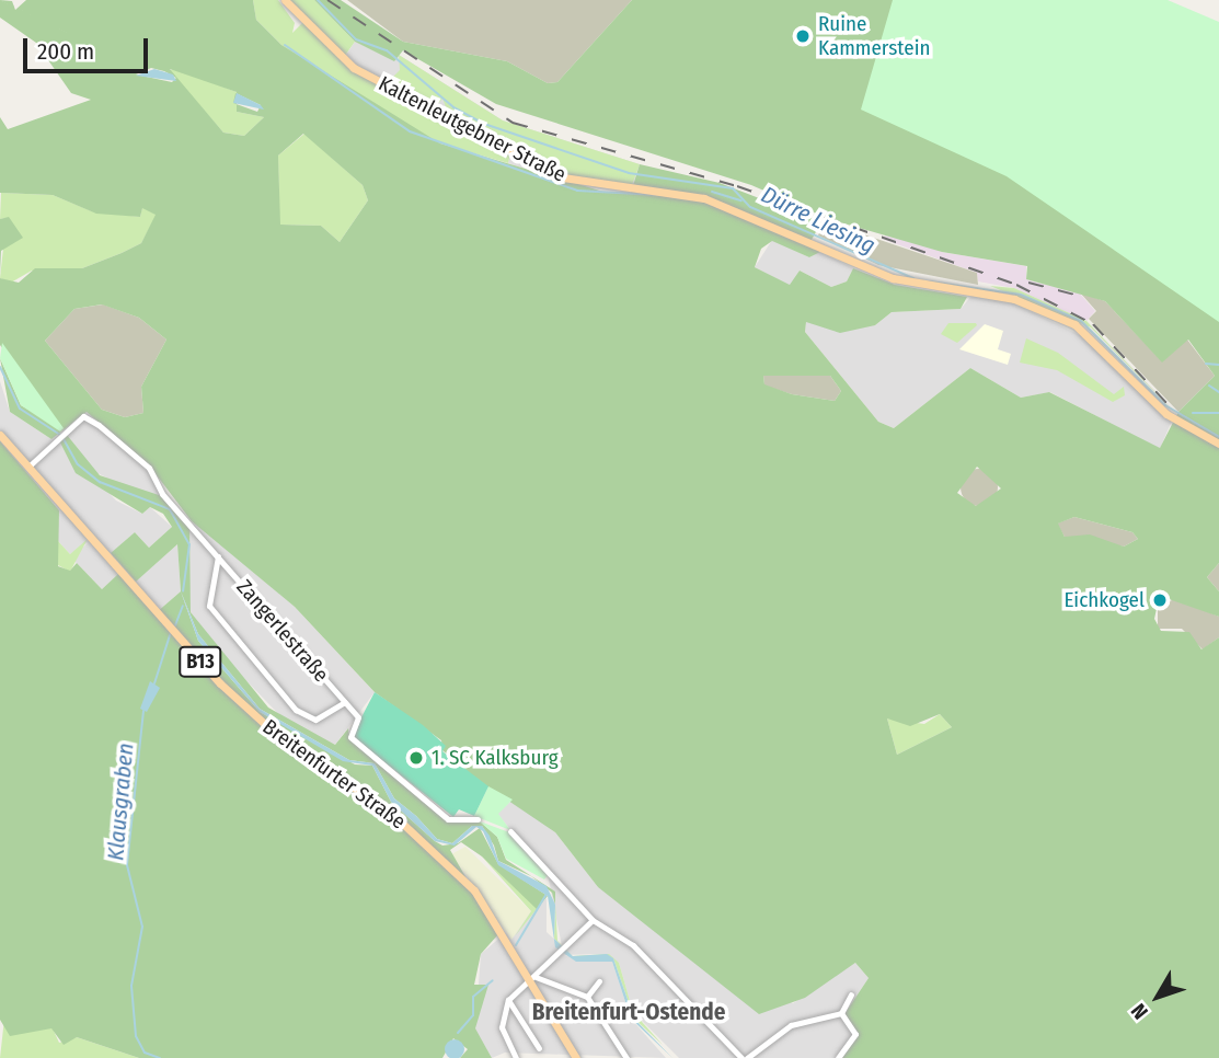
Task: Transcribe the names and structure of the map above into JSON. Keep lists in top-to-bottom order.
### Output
{
  "streets": {
    "main road": ["Kaltenleutgebner Straße", "B13", "Breitenfurter Straße"],
    "street": ["Zangerlestraße"]
  },
  "crossings": [
    ["Zangerlestraße", "Breitenfurter Straße"],
    ["B13", "Breitenfurter Straße"]
  ],
  "districts": ["Breitenfurt-Ostende"],
  "water": ["Dürre Liesing", "Klausgraben"],
  "places": ["Ruine Kammerstein", "Eichkogel", "1. SC Kalksburg"],
  "scale_bar": "200 m",
  "north": "bottom left"
}
